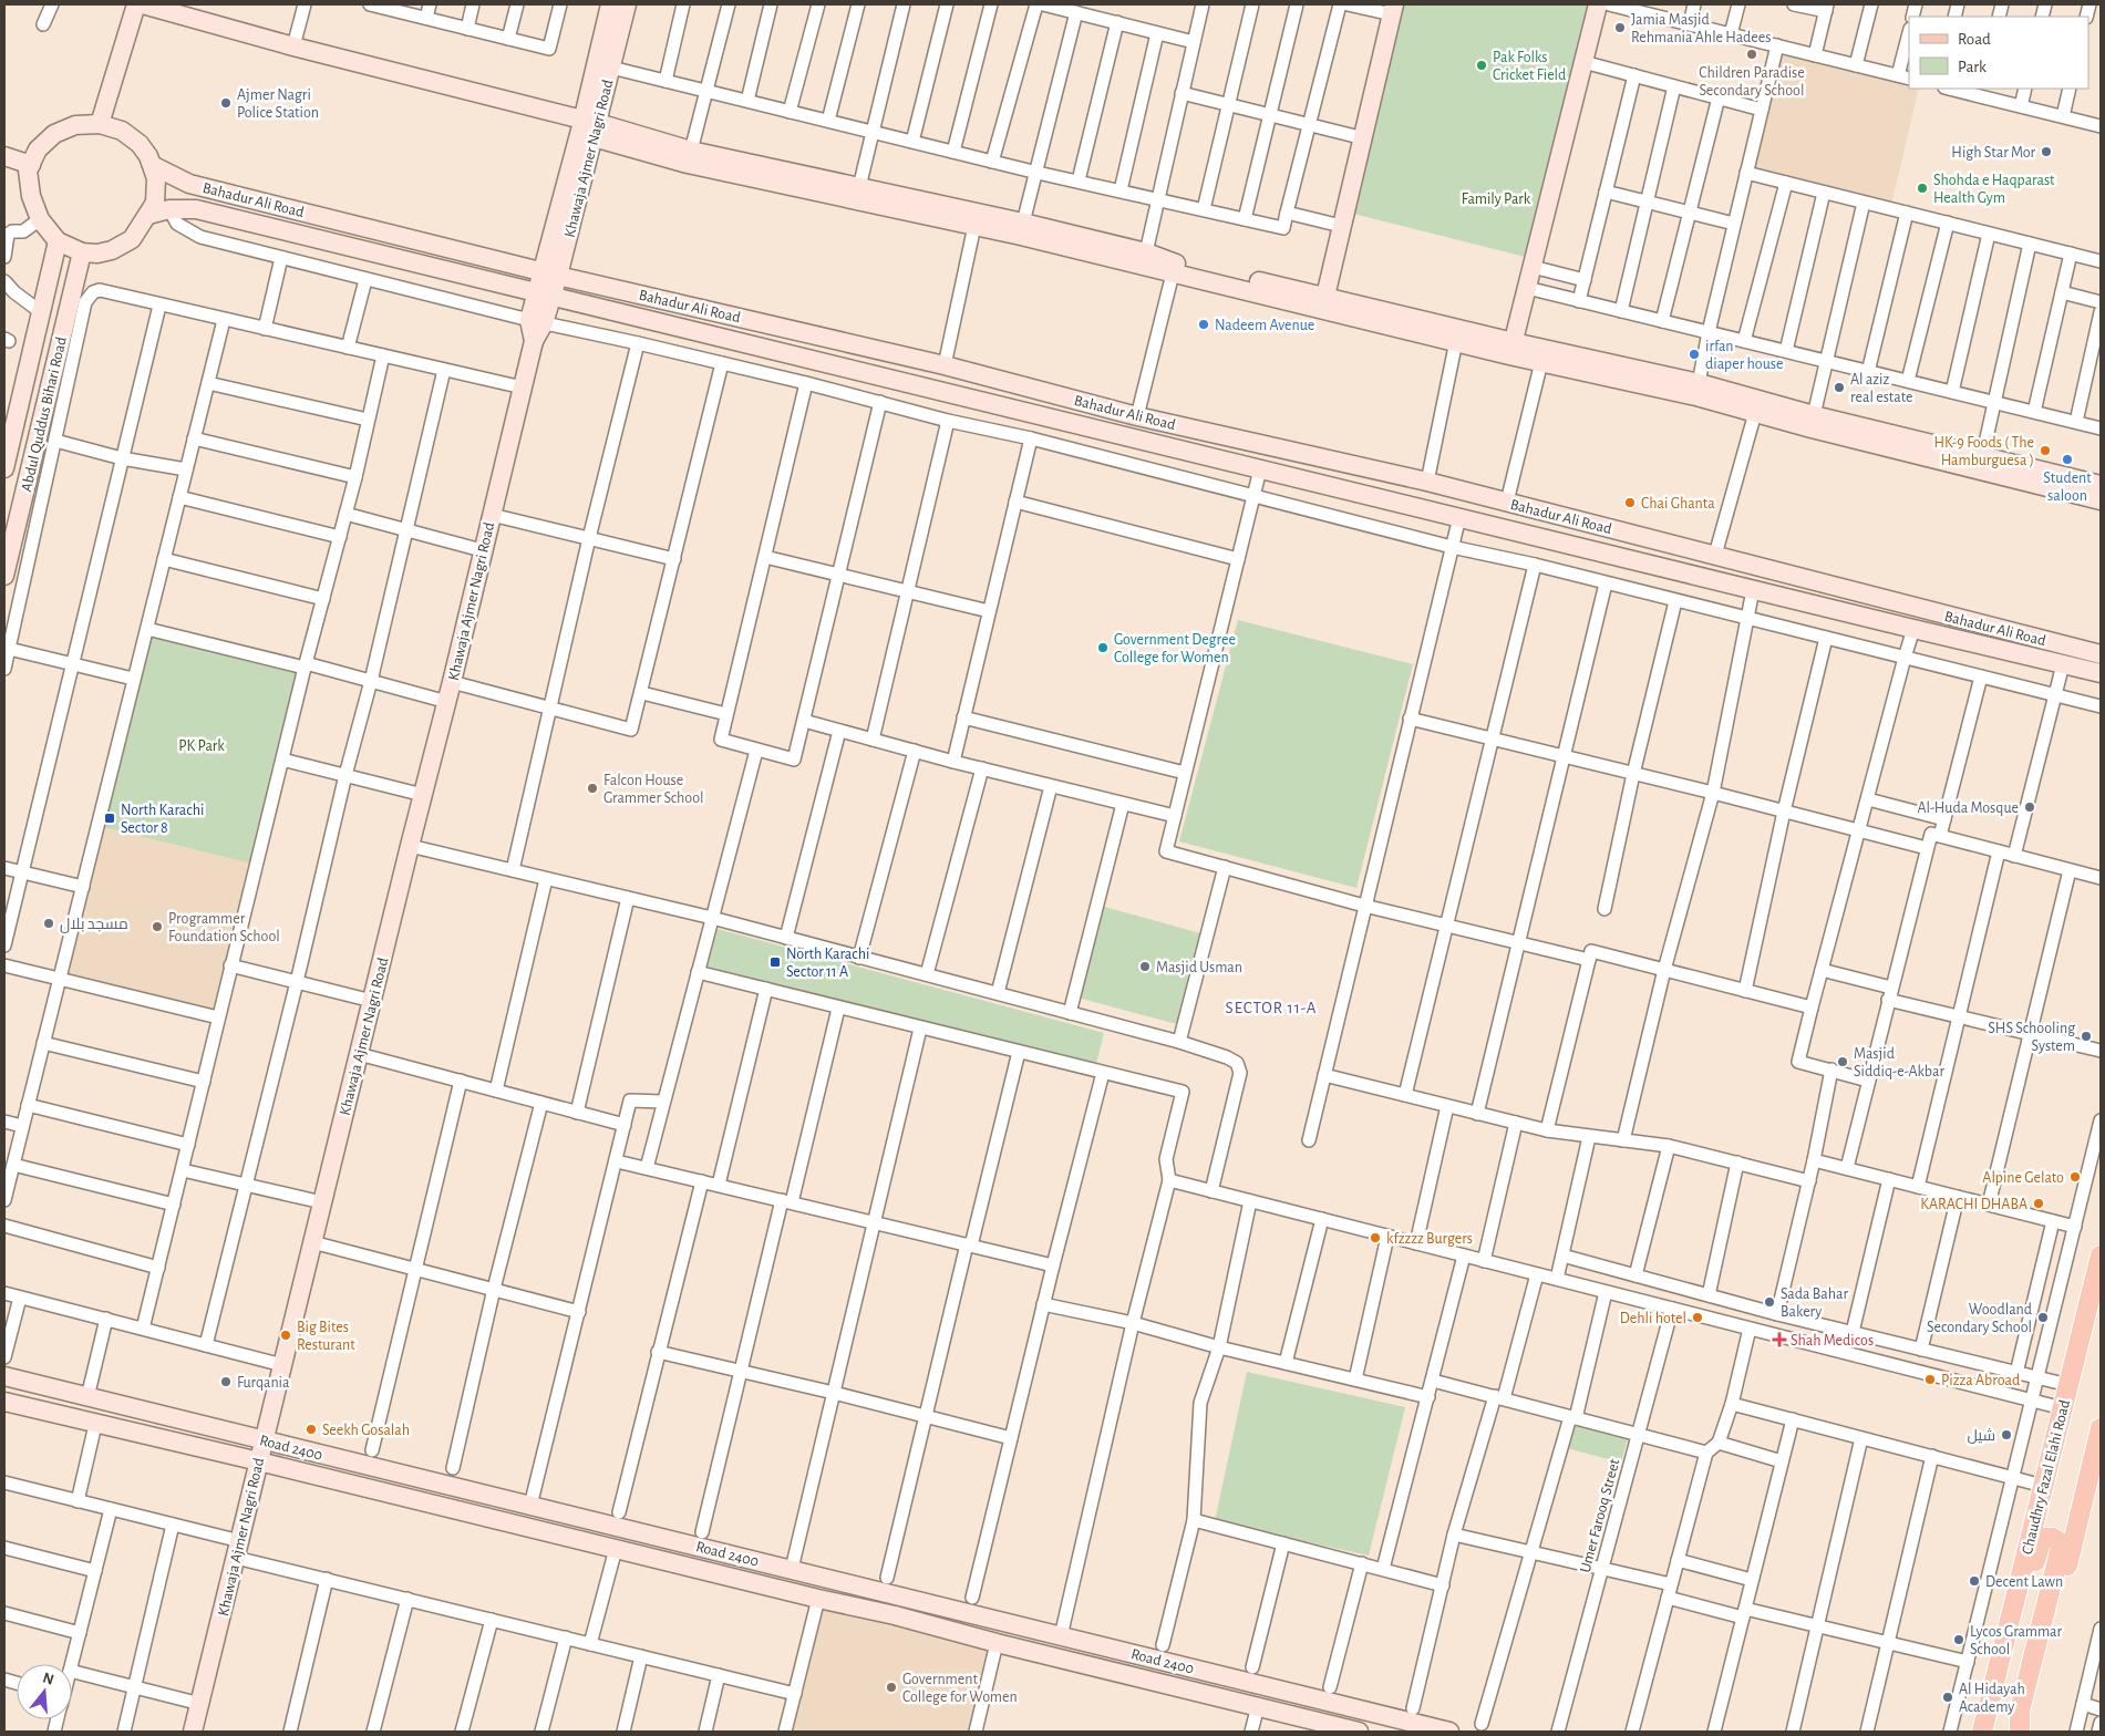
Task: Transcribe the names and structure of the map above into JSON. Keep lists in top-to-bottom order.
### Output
{
  "streets": {
    "main road": [
      "Khawaja Ajmer Nagri Road",
      "Bahadur Ali Road",
      "Abdul Quddus Bihari Road",
      "Road 2400",
      "Chaudhry Fazal Elahi Road"
    ],
    "street": ["Umer Farooq Street"]
  },
  "crossings": [
    ["Khawaja Ajmer Nagri Road", "Bahadur Ali Road"],
    ["Khawaja Ajmer Nagri Road", "Road 2400"],
    ["Bahadur Ali Road", "Abdul Quddus Bihari Road"]
  ],
  "districts": ["SECTOR 11-A"],
  "parks": ["Family Park", "PK Park"],
  "places": {
    "other": [
      "Jamia Masjid Rehmania Ahle Hadees",
      "Children Paradise Secondary School",
      "Pak Folks Cricket Field",
      "Ajmer Nagri Police Station",
      "High Star Mor",
      "Shohda e Haqparast Health Gym",
      "Nadeem Avenue",
      "irfan diaper house",
      "Al aziz real estate",
      "HK-9 Foods ( The Hamburguesa )",
      "Student saloon",
      "Chai Ghanta",
      "Government Degree College for Women",
      "Falcon House Grammer School",
      "Al-Huda Mosque",
      "مسجد بلال",
      "Programmer Foundation School",
      "Masjid Usman",
      "SHS Schooling System",
      "Masjid Siddiq-e-Akbar",
      "Alpine Gelato",
      "KARACHI DHABA",
      "kfzzzz Burgers",
      "Sada Bahar Bakery",
      "Dehli hotel",
      "Woodland Secondary School",
      "Big Bites Resturant",
      "Pizza Abroad",
      "Furqania",
      "Seekh Gosalah",
      "شیل",
      "Decent Lawn",
      "Lycos Grammar School",
      "Government College for Women",
      "Al Hidayah Academy"
    ],
    "transit": ["North Karachi Sector 8", "North Karachi Sector 11 A"],
    "health": ["Shah Medicos"]
  },
  "legend": ["Road", "Park"],
  "north": "top"
}
